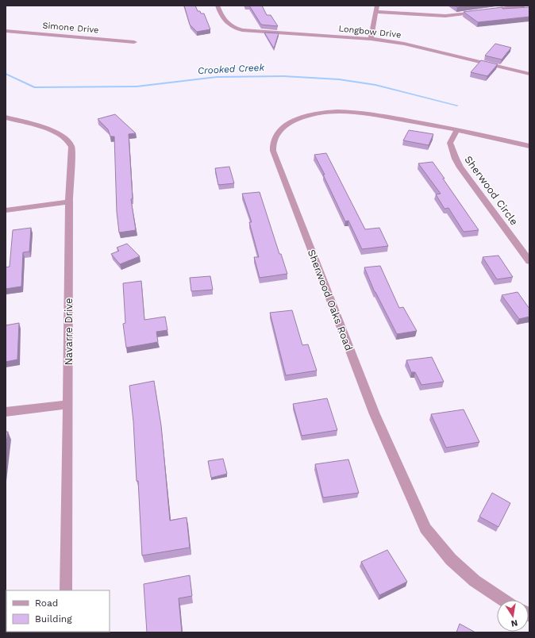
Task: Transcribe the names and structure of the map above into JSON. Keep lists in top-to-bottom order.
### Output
{
  "streets": {
    "street": [
      "Simone Drive",
      "Longbow Drive",
      "Sherwood Circle",
      "Sherwood Oaks Road",
      "Navarre Drive"
    ]
  },
  "crossings": [
    ["Sherwood Circle", "Sherwood Oaks Road"]
  ],
  "water": ["Crooked Creek"],
  "legend": ["Road", "Building"],
  "north": "bottom"
}
